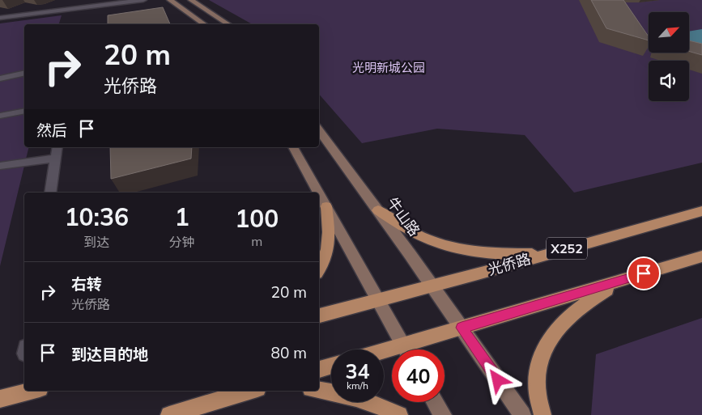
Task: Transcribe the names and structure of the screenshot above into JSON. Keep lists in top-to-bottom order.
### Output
{
  "streets": {
    "main road": ["X252", "光侨路"],
    "street": ["牛山路"]
  },
  "crossings": [
    ["牛山路", "光侨路"]
  ],
  "parks": ["光明新城公园"],
  "north": "top right",
  "page": {
    "turn": ["20 m", "光侨路"],
    "then": "然后",
    "eta": [
      "10:36",
      "到达",
      "1",
      "分钟",
      "100",
      "m"
    ],
    "list": [
      {
        "name": "右转",
        "note": "光侨路",
        "value": "20 m"
      },
      {
        "name": "到达目的地",
        "value": "80 m"
      }
    ],
    "speed": "34 km/h",
    "limit": "40"
  }
}
